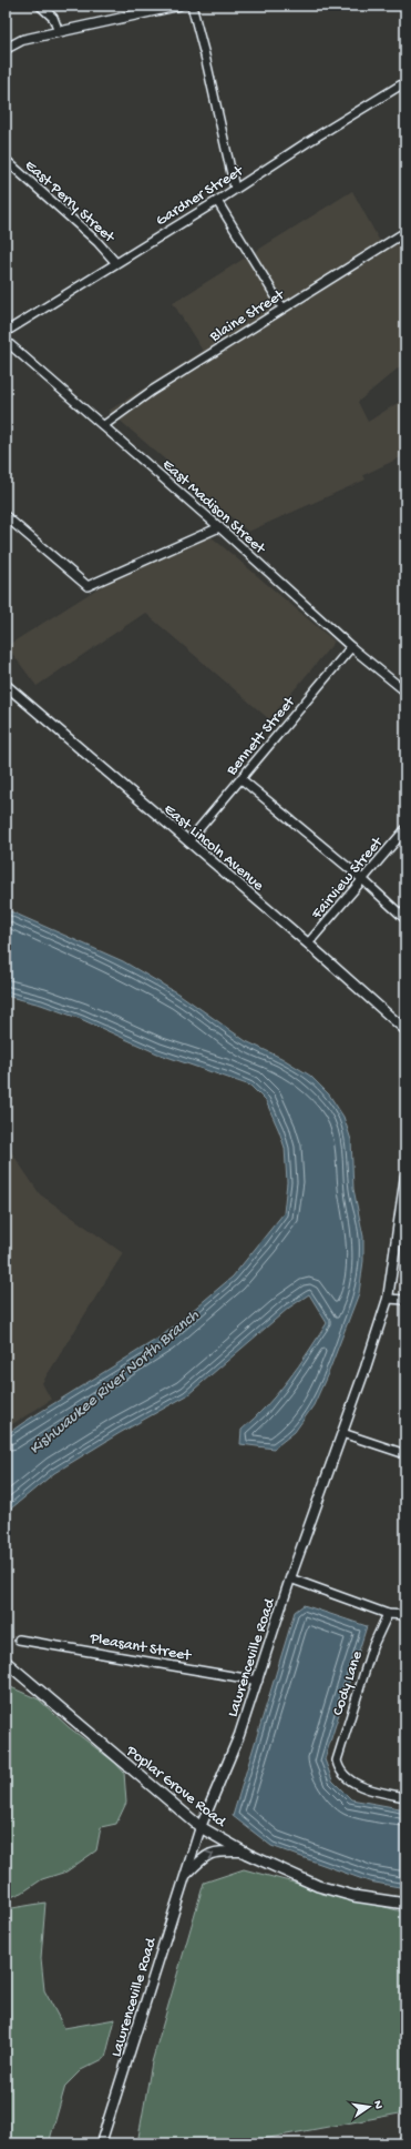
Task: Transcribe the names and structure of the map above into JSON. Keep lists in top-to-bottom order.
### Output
{
  "streets": {
    "main road": ["Poplar Grove Road"],
    "street": [
      "Gardner Street",
      "East Perry Street",
      "Blaine Street",
      "East Madison Street",
      "Bennett Street",
      "East Lincoln Avenue",
      "Fairview Street",
      "Pleasant Street",
      "Lawrenceville Road",
      "Cody Lane"
    ]
  },
  "crossings": [
    ["Gardner Street", "East Perry Street"],
    ["Blaine Street", "East Madison Street"],
    ["East Madison Street", "Bennett Street"],
    ["Bennett Street", "East Lincoln Avenue"],
    ["East Lincoln Avenue", "Fairview Street"],
    ["Pleasant Street", "Lawrenceville Road"],
    ["Lawrenceville Road", "Poplar Grove Road"]
  ],
  "water": ["Kishwaukee River North Branch"],
  "north": "right"
}
